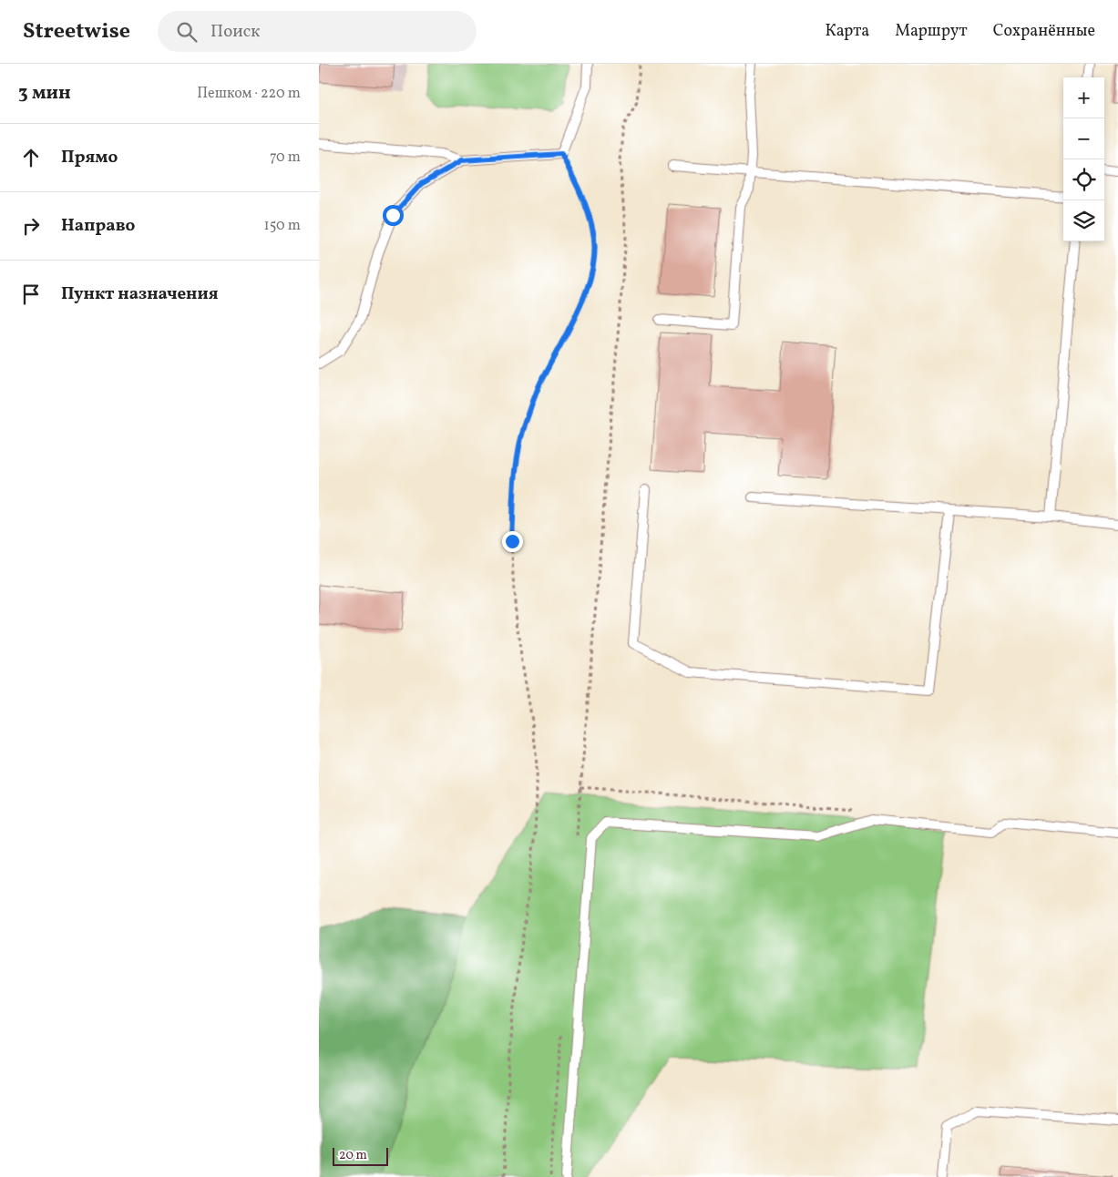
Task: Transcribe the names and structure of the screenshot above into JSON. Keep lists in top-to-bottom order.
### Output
{
  "scale_bar": "20 m",
  "page": {
    "header": "Streetwise",
    "search": "Поиск",
    "nav": ["Карта", "Маршрут", "Сохранённые"],
    "heading": ["3 мин", "Пешком · 220 m"],
    "map_buttons": ["+", "−"],
    "list": [
      ["Прямо", "70 m"],
      ["Направо", "150 m"],
      "Пункт назначения"
    ],
    "scale": "20 m"
  }
}
